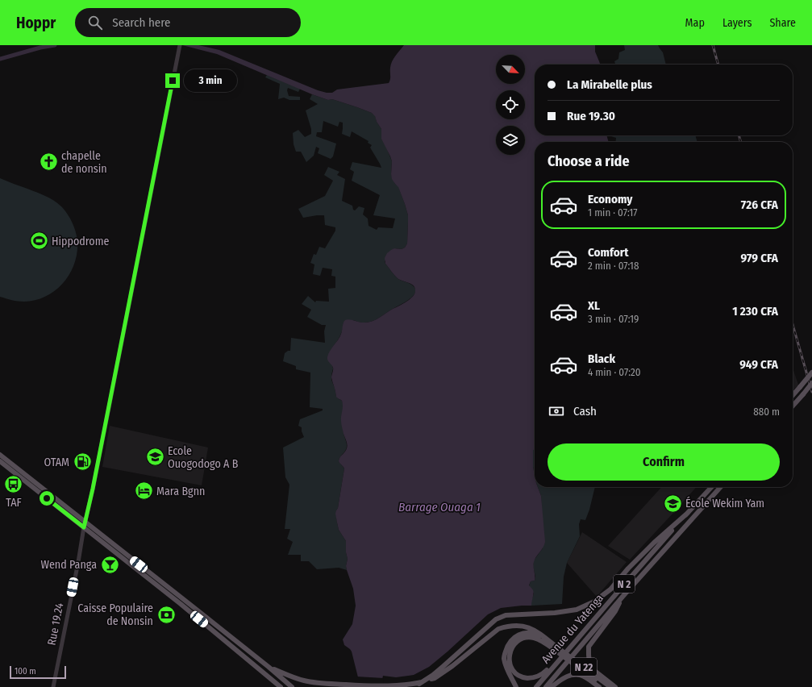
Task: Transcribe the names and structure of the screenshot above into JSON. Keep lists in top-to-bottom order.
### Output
{
  "streets": {
    "main road": ["N 2", "Avenue du Yatenga", "N 22"],
    "street": ["Rue 19.24"]
  },
  "water": ["Barrage Ouaga 1"],
  "places": {
    "church": ["chapelle de nonsin"],
    "sports": ["Hippodrome"],
    "school or university": ["Ecole Ouogodogo A B", "École Wekim Yam"],
    "fuel station": ["OTAM"],
    "bus stop": ["TAF"],
    "hotel": ["Mara Bgnn"],
    "bar": ["Wend Panga"],
    "bank": ["Caisse Populaire de Nonsin"]
  },
  "scale_bar": "100 m",
  "north": "bottom right",
  "page": {
    "header": "Hoppr",
    "search": "Search here",
    "nav": ["Map", "Layers", "Share"],
    "banner": ["La Mirabelle plus", "Rue 19.30"],
    "bubble": "3 min",
    "heading": "Choose a ride",
    "list": [
      {
        "name": "Economy",
        "note": "1 min · 07:17",
        "value": "726 CFA"
      },
      {
        "name": "Comfort",
        "note": "2 min · 07:18",
        "value": "979 CFA"
      },
      {
        "name": "XL",
        "note": "3 min · 07:19",
        "value": "1 230 CFA"
      },
      {
        "name": "Black",
        "note": "4 min · 07:20",
        "value": "949 CFA"
      }
    ],
    "pay": ["Cash", "880 m"],
    "buttons": "Confirm",
    "scale": "100 m"
  }
}
